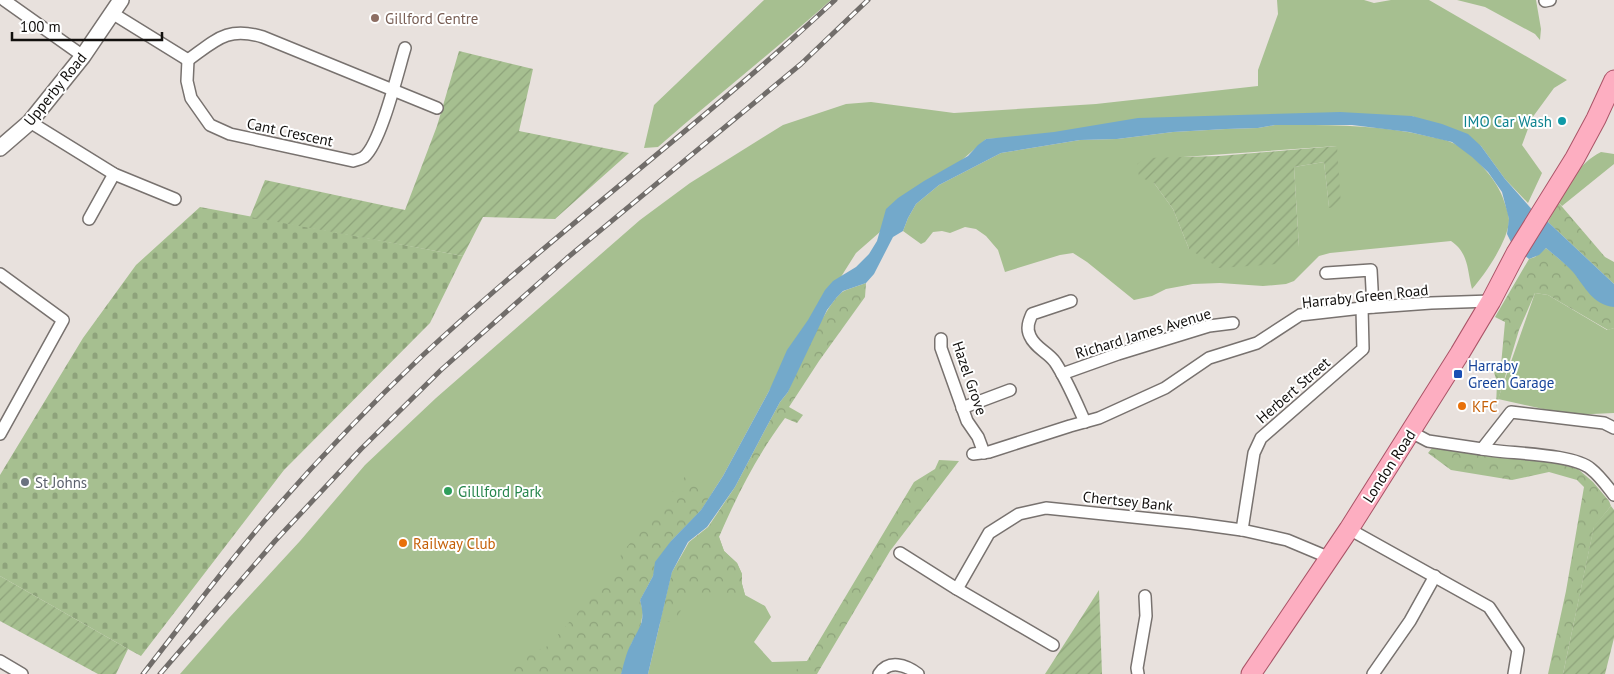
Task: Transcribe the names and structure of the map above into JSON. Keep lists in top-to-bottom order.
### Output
{
  "streets": {
    "main road": ["London Road"],
    "street": [
      "Upperby Road",
      "Cant Crescent",
      "Harraby Green Road",
      "Richard James Avenue",
      "Hazel Grove",
      "Herbert Street",
      "Chertsey Bank"
    ]
  },
  "crossings": [
    ["Harraby Green Road", "Hazel Grove"],
    ["Harraby Green Road", "Herbert Street"],
    ["Harraby Green Road", "London Road"],
    ["Herbert Street", "Chertsey Bank"],
    ["London Road", "Chertsey Bank"]
  ],
  "places": {
    "other": [
      "Gillford Centre",
      "IMO Car Wash",
      "KFC",
      "St Johns",
      "Gilllford Park",
      "Railway Club"
    ],
    "transit": ["Harraby Green Garage"]
  },
  "scale_bar": "100 m"
}
